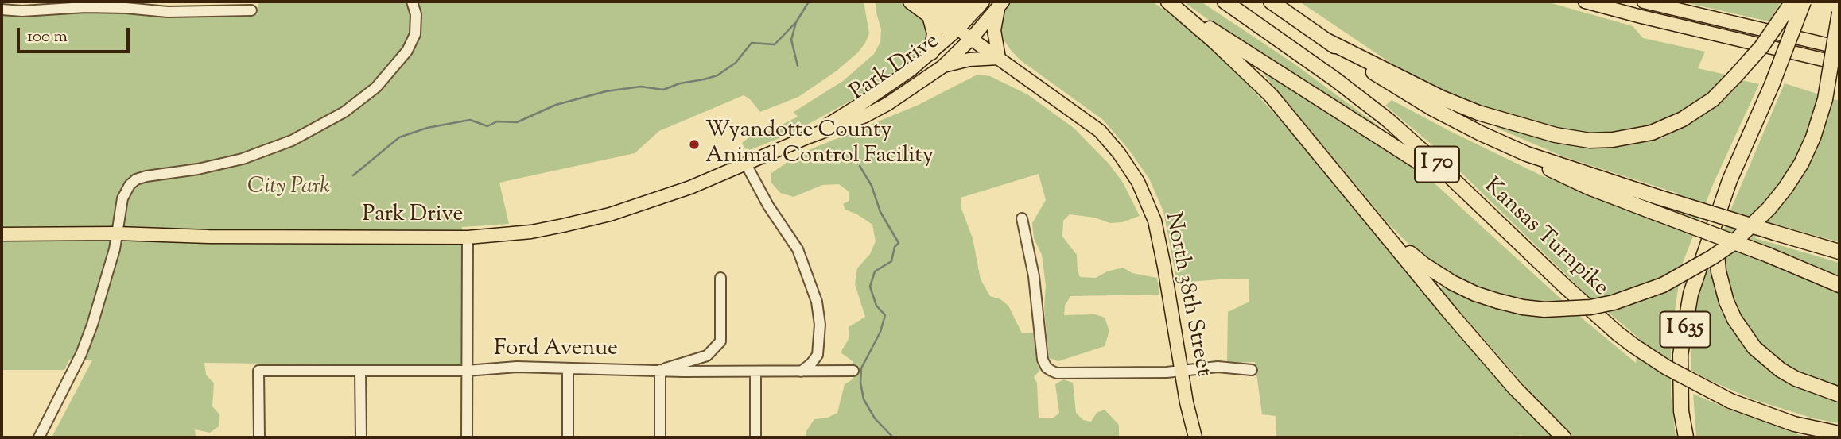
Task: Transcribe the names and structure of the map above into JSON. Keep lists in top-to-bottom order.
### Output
{
  "streets": {
    "highway": ["I 70", "Kansas Turnpike", "I 635"],
    "main road": ["Park Drive", "North 38th Street"],
    "street": ["Ford Avenue"]
  },
  "crossings": [
    ["Park Drive", "North 38th Street"]
  ],
  "parks": ["City Park"],
  "places": ["Wyandotte County Animal Control Facility"],
  "scale_bar": "100 m"
}
